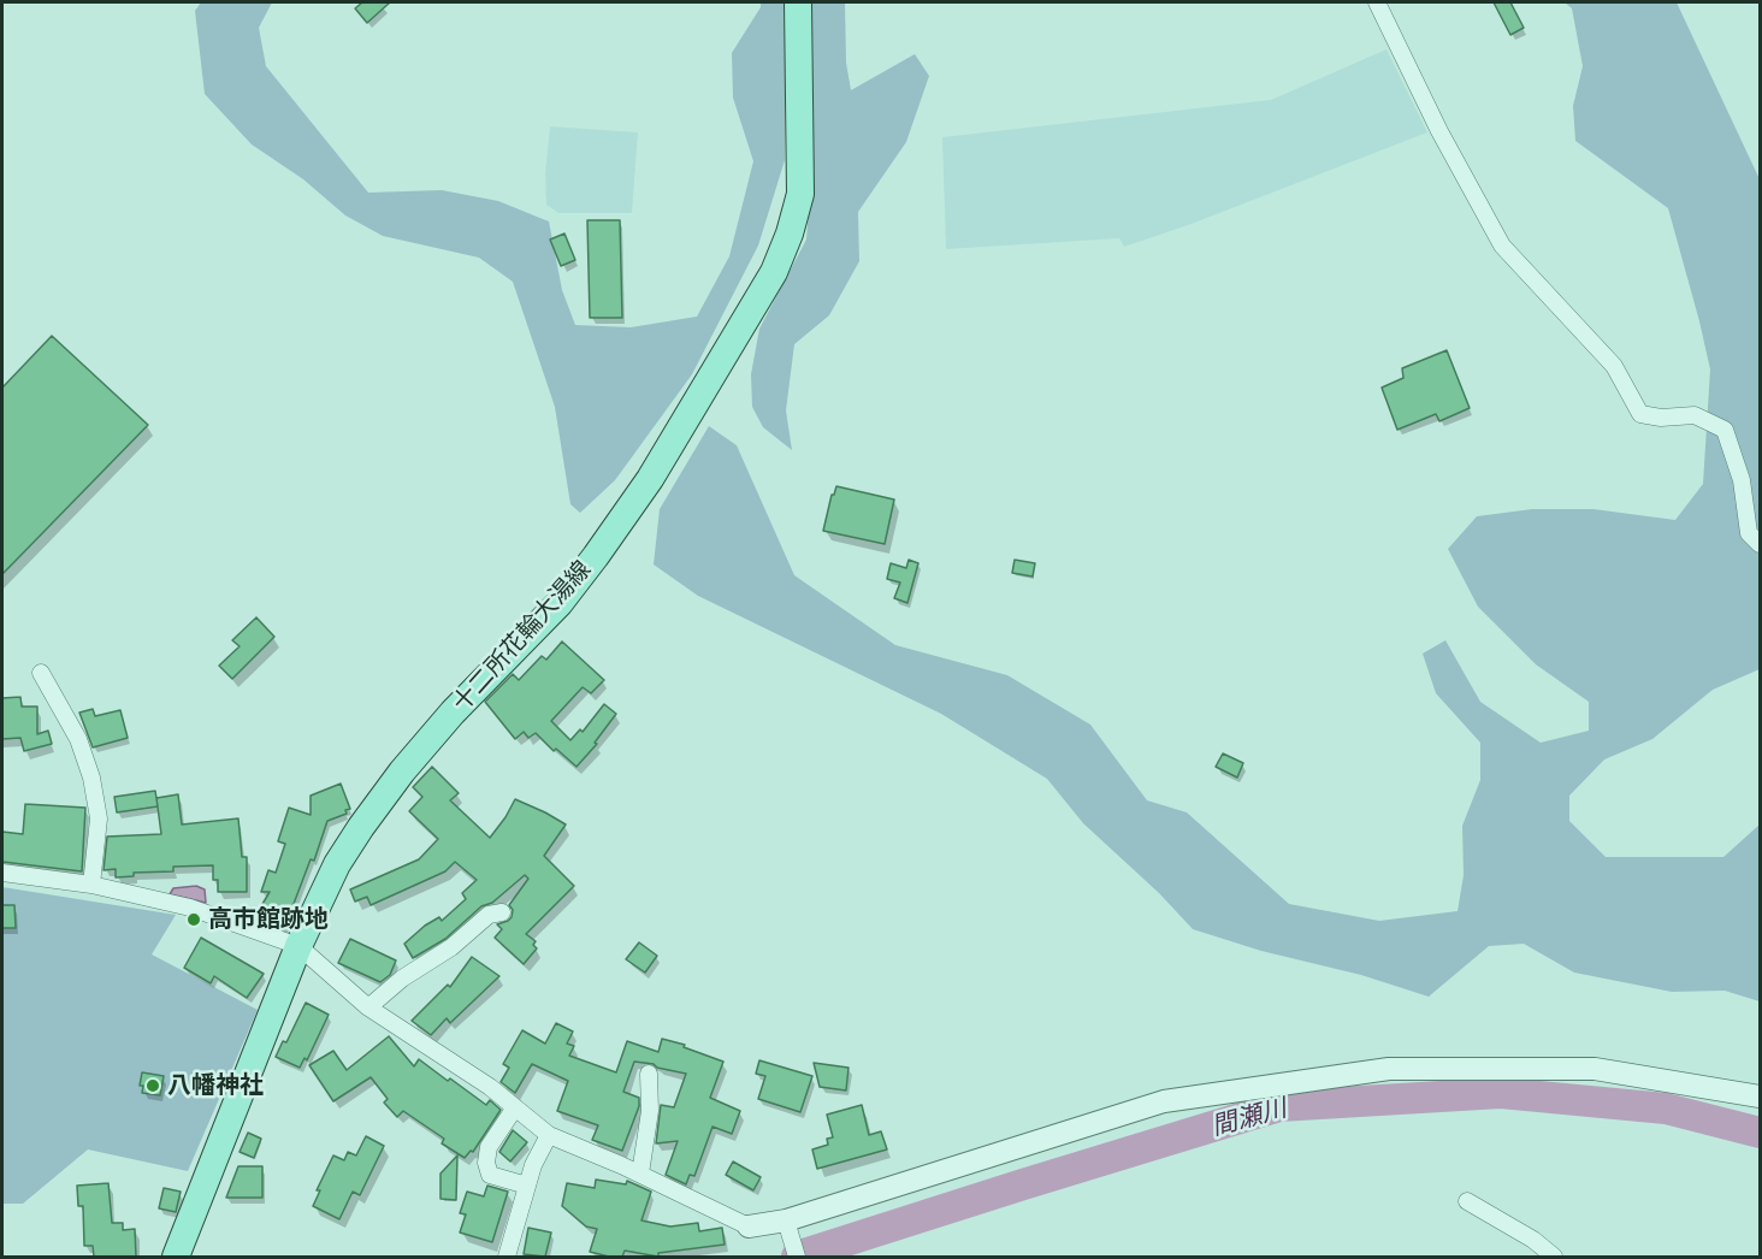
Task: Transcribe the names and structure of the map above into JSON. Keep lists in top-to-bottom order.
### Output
{
  "streets": {
    "main road": ["十二所花輪大湯線"]
  },
  "water": ["間瀬川"],
  "places": ["高市館跡地", "八幡神社"]
}
